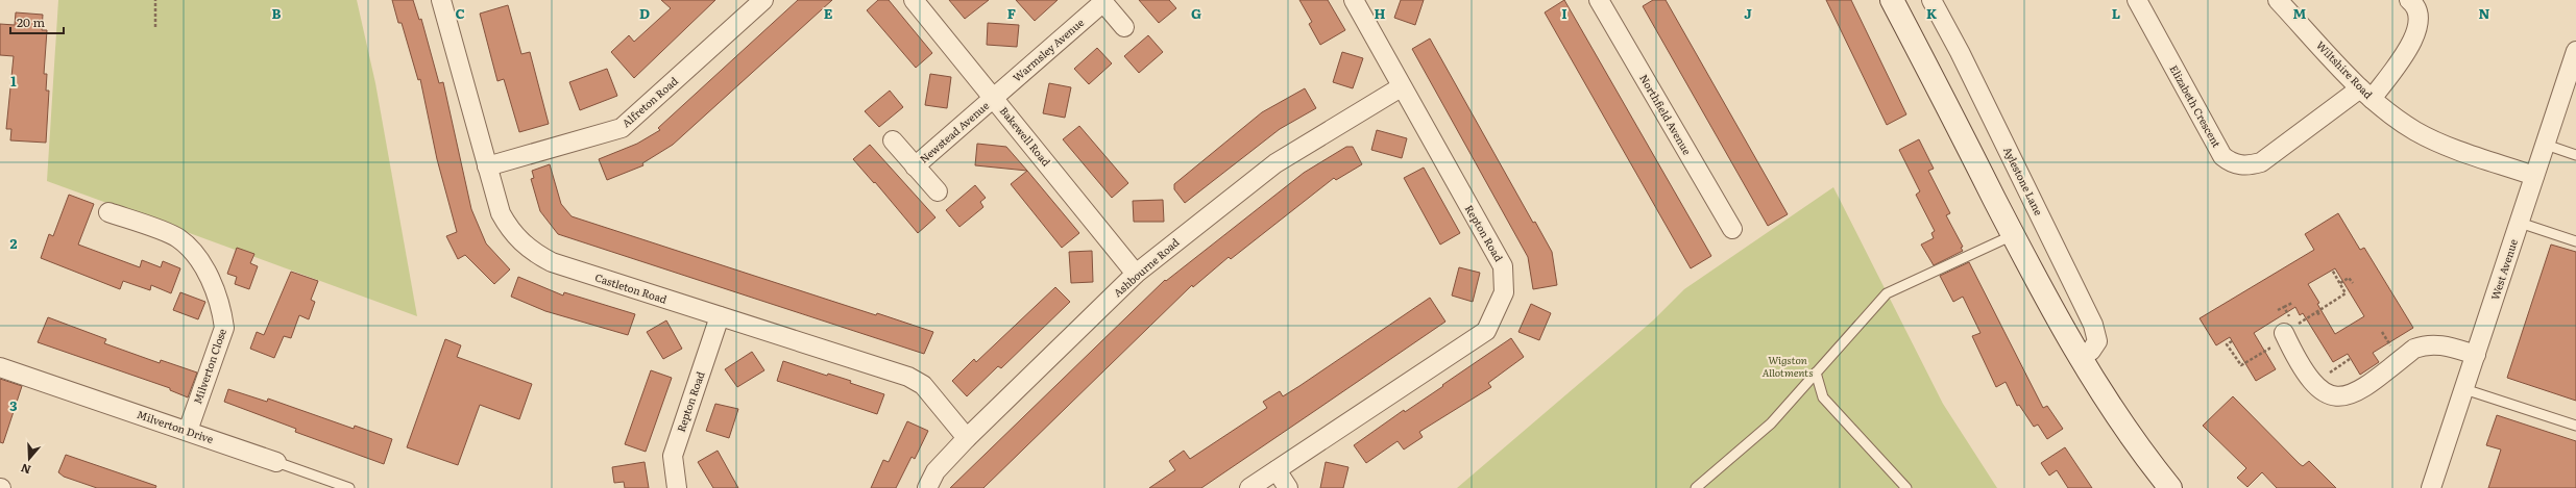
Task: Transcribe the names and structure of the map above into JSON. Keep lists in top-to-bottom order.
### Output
{
  "streets": {
    "street": [
      "Warmsley Avenue",
      "Wiltshire Road",
      "Alfreton Road",
      "Elizabeth Crescent",
      "Northfield Avenue",
      "Newstead Avenue",
      "Bakewell Road",
      "Aylestone Lane",
      "Repton Road",
      "Ashbourne Road",
      "West Avenue",
      "Castleton Road",
      "Milverton Close",
      "Milverton Drive"
    ]
  },
  "crossings": [
    ["Warmsley Avenue", "Newstead Avenue"],
    ["Warmsley Avenue", "Bakewell Road"],
    ["Wiltshire Road", "Elizabeth Crescent"],
    ["Wiltshire Road", "West Avenue"],
    ["Alfreton Road", "Castleton Road"],
    ["Newstead Avenue", "Bakewell Road"],
    ["Bakewell Road", "Ashbourne Road"],
    ["Repton Road", "Ashbourne Road"],
    ["Repton Road", "Castleton Road"],
    ["Ashbourne Road", "Castleton Road"],
    ["Milverton Close", "Milverton Drive"]
  ],
  "parks": ["Wigston Allotments"],
  "scale_bar": "20 m",
  "north": "bottom",
  "grid": {
    "columns": [
      "B",
      "C",
      "D",
      "E",
      "F",
      "G",
      "H",
      "I",
      "J",
      "K",
      "L",
      "M",
      "N"
    ],
    "rows": ["1", "2", "3"]
  }
}
